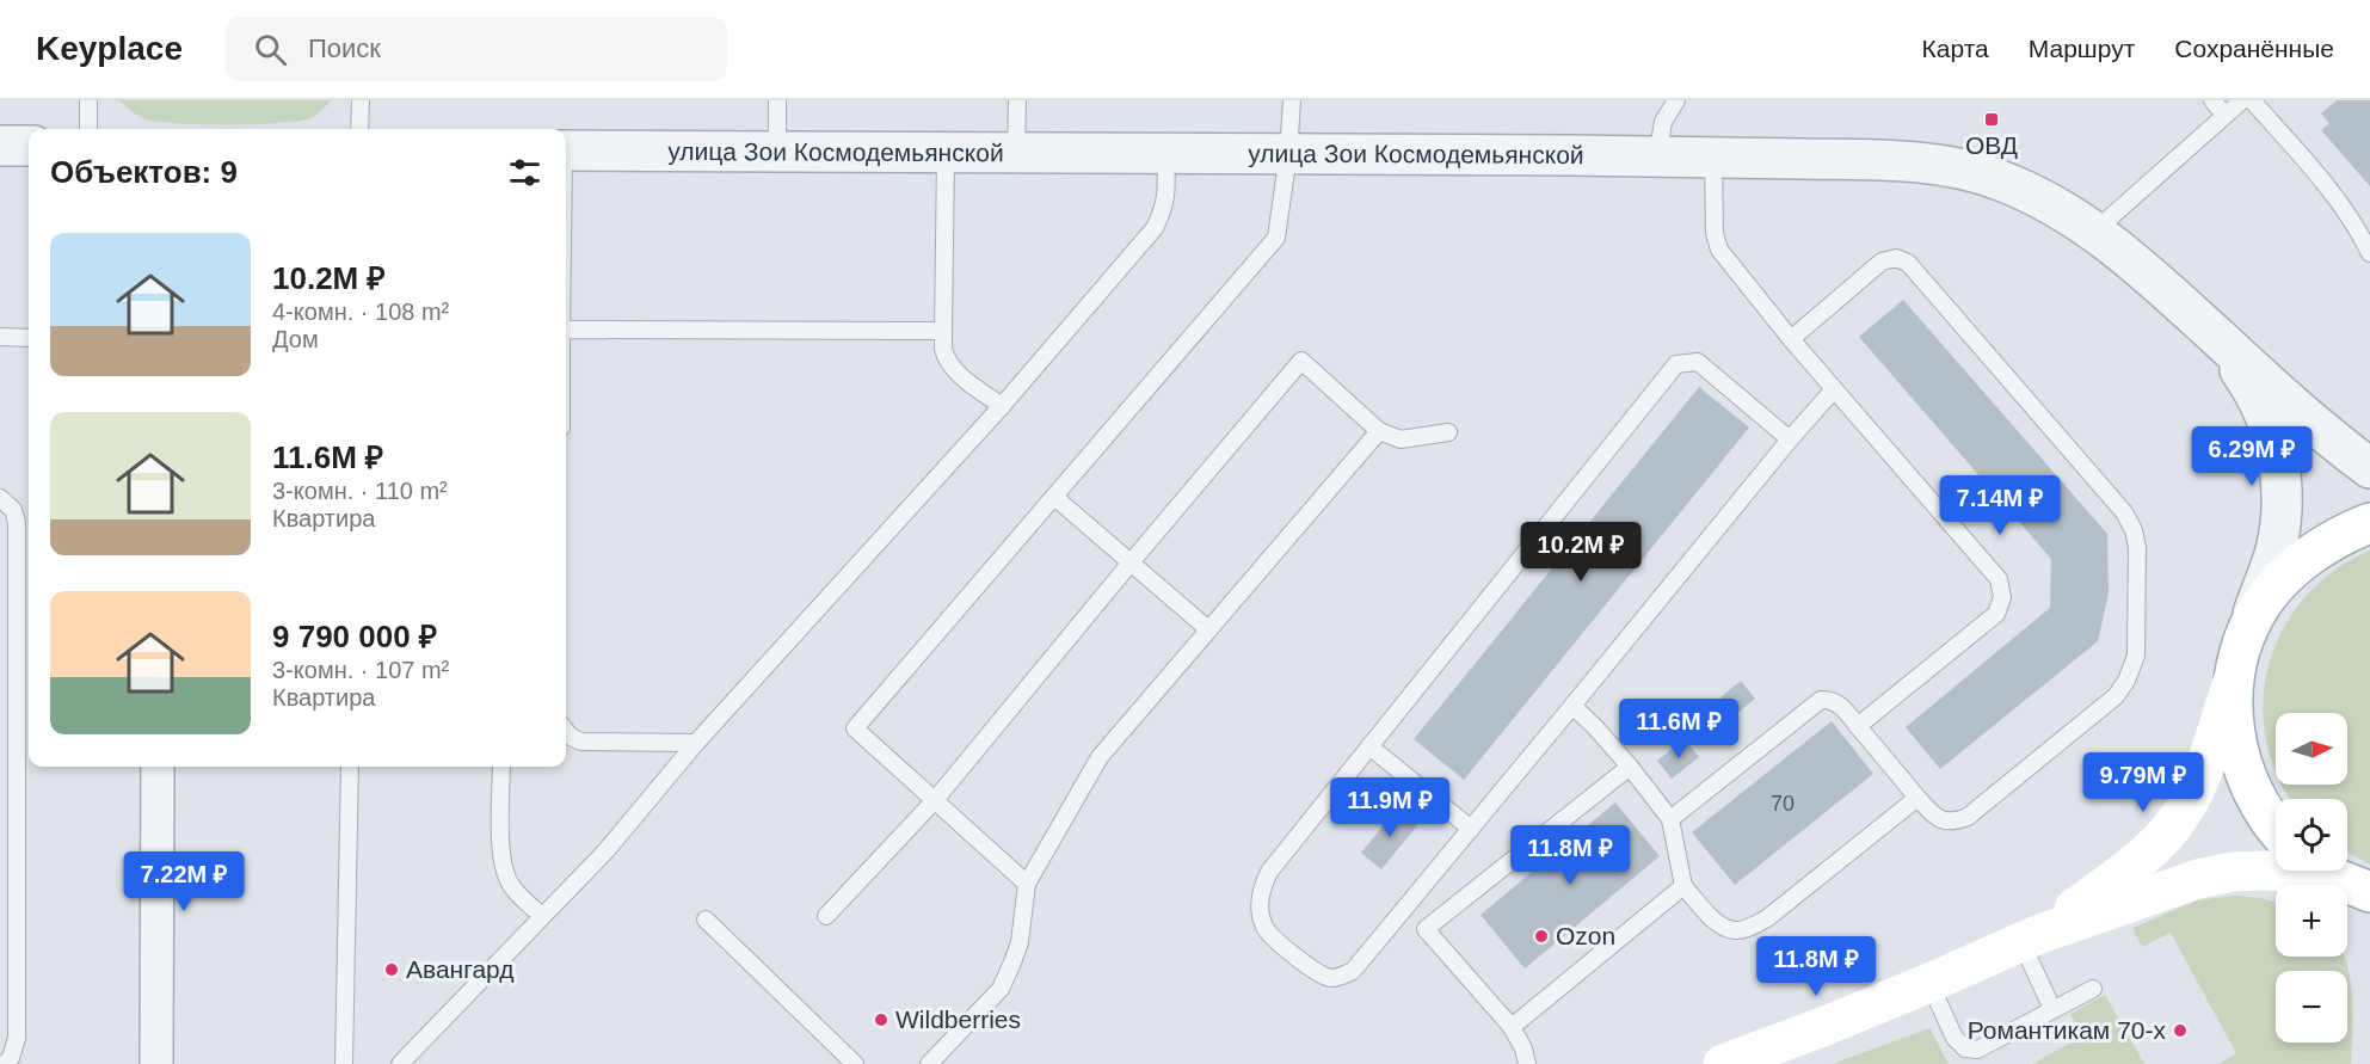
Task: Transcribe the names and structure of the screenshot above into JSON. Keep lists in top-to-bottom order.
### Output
{
  "streets": {
    "street": ["улица Зои Космодемьянской"]
  },
  "places": {
    "transit": ["ОВД"],
    "other": [
      "Ozon",
      "Авангард",
      "Wildberries",
      "Романтикам 70-х"
    ]
  },
  "house_numbers": ["70"],
  "north": "right",
  "page": {
    "header": "Keyplace",
    "search": "Поиск",
    "nav": ["Карта", "Маршрут", "Сохранённые"],
    "heading": "Объектов: 9",
    "list": [
      {
        "name": "10.2M ₽",
        "note": "4-комн. · 108 m² · Дом"
      },
      {
        "name": "11.6M ₽",
        "note": "3-комн. · 110 m² · Квартира"
      },
      {
        "name": "9 790 000 ₽",
        "note": "3-комн. · 107 m² · Квартира"
      }
    ],
    "price": [
      "6.29M ₽",
      "7.14M ₽",
      "10.2M ₽",
      "11.6M ₽",
      "9.79M ₽",
      "11.9M ₽",
      "11.8M ₽",
      "7.22M ₽",
      "11.8M ₽"
    ],
    "map_buttons": ["+", "−"]
  }
}
